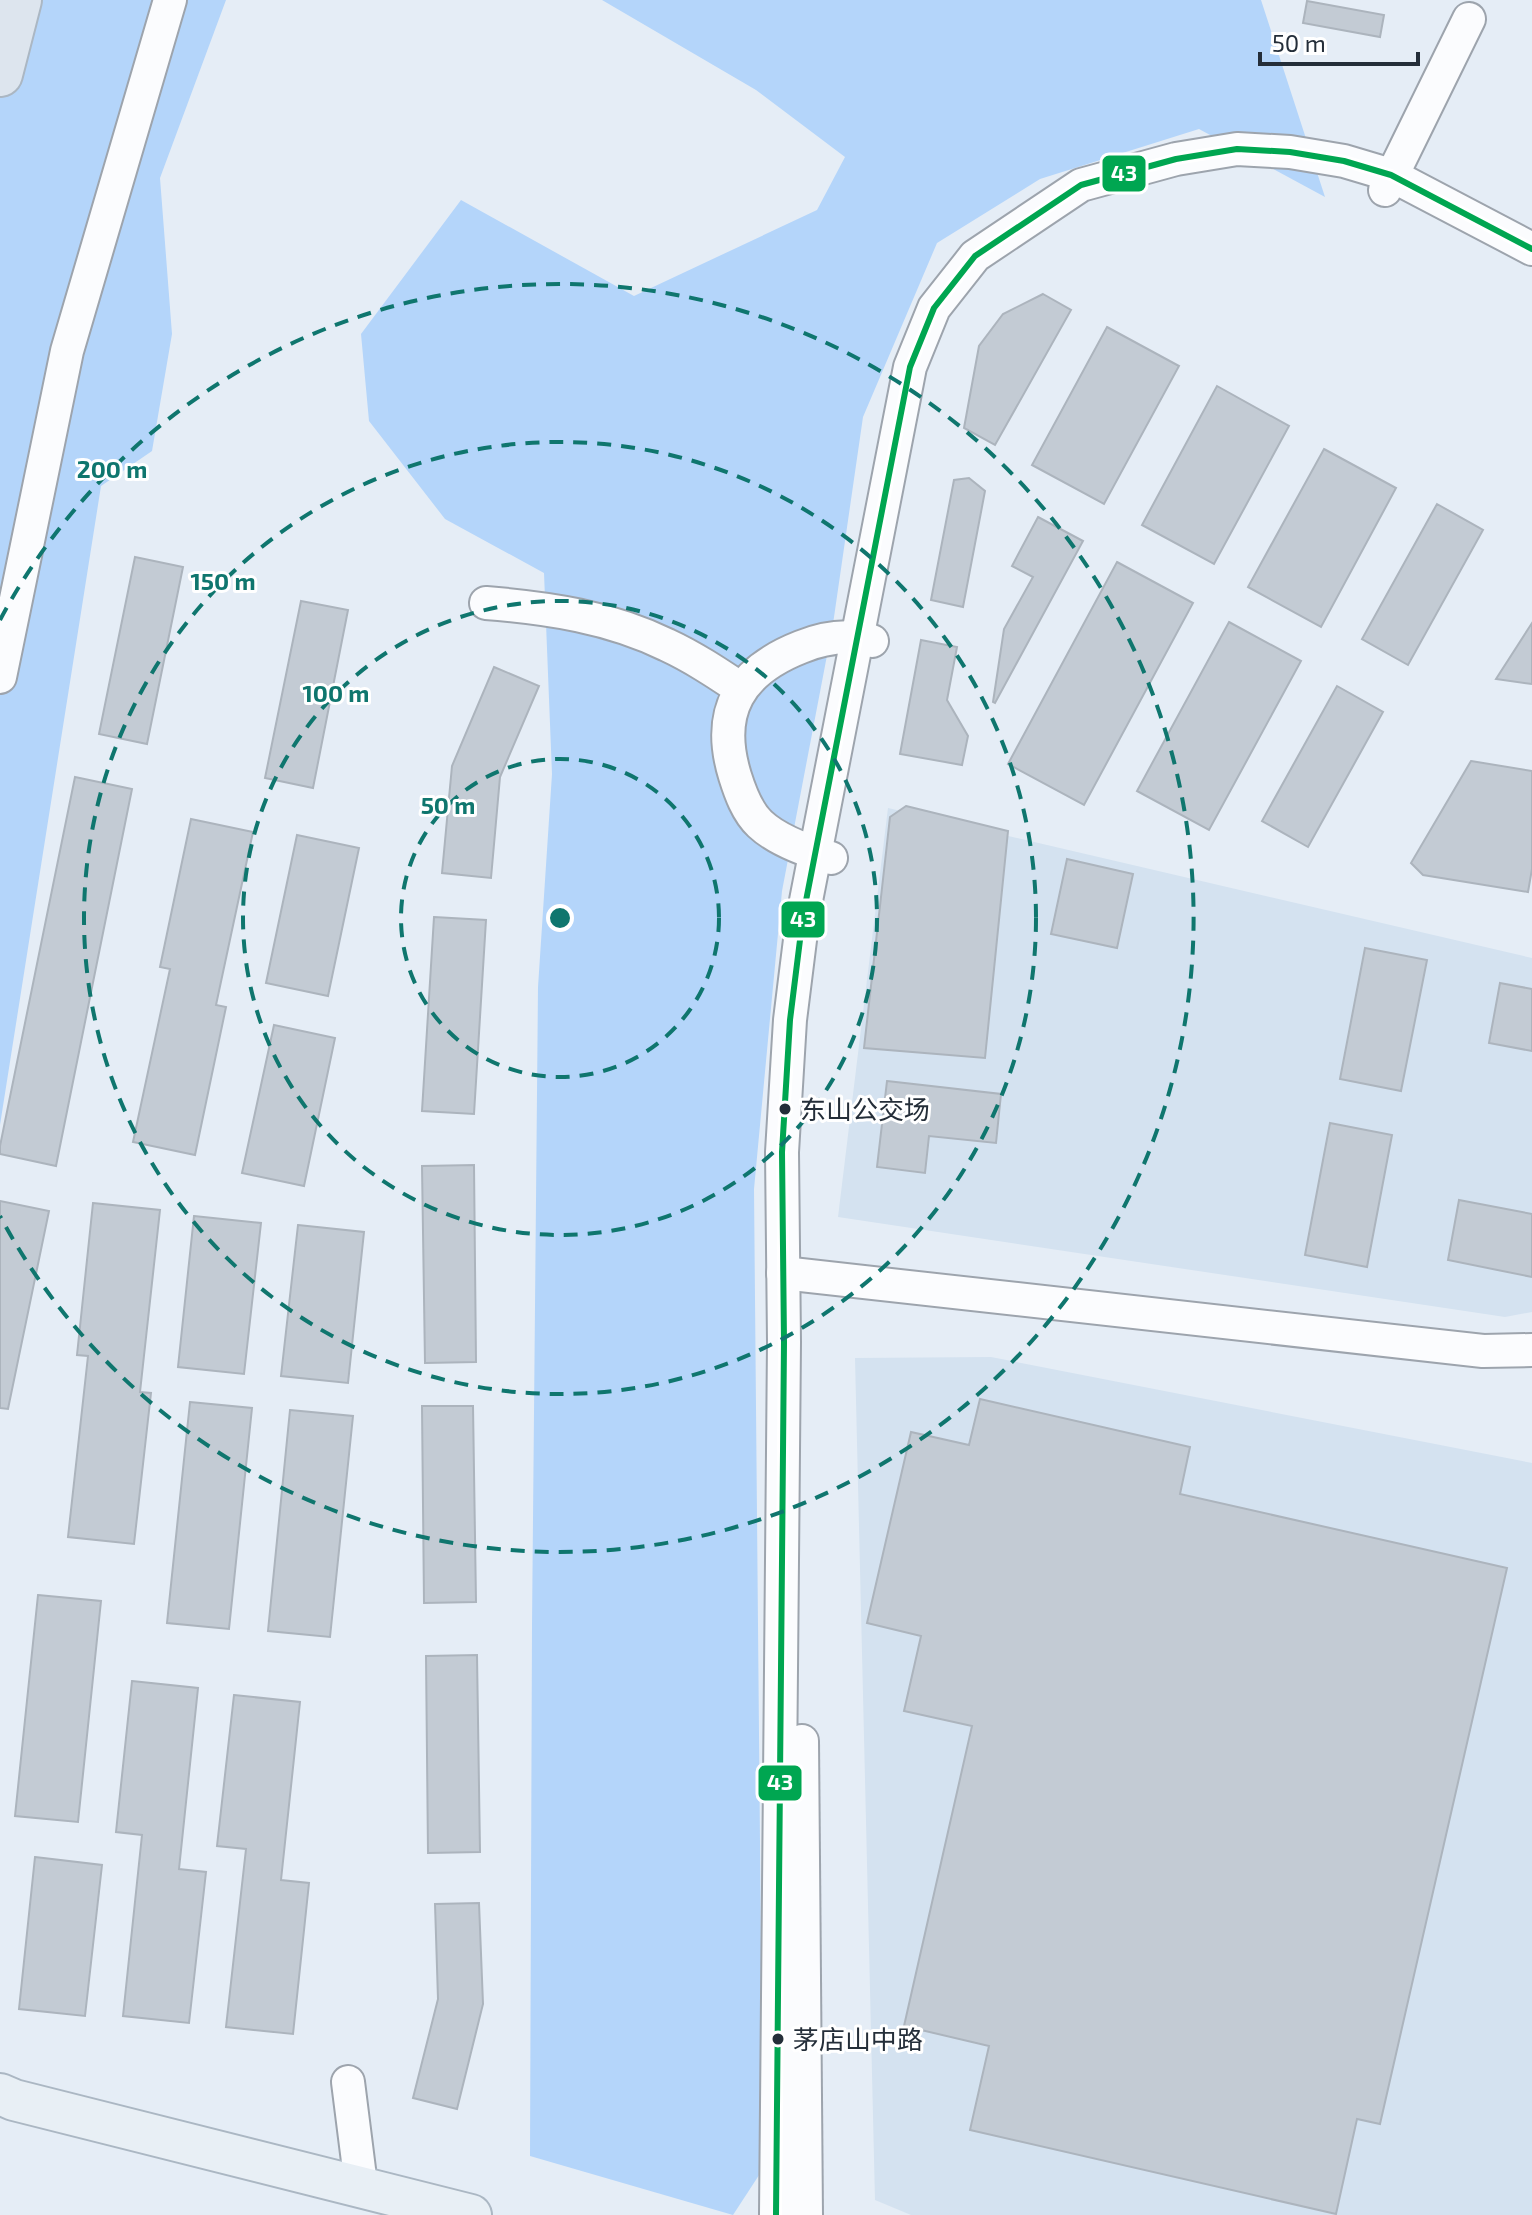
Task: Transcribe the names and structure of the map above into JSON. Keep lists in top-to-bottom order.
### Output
{
  "places": ["东山公交场", "茅店山中路"],
  "lines": ["transit line 43"],
  "scale_bar": "50 m",
  "rings": [
    "200 m",
    "150 m",
    "100 m",
    "50 m"
  ]
}
